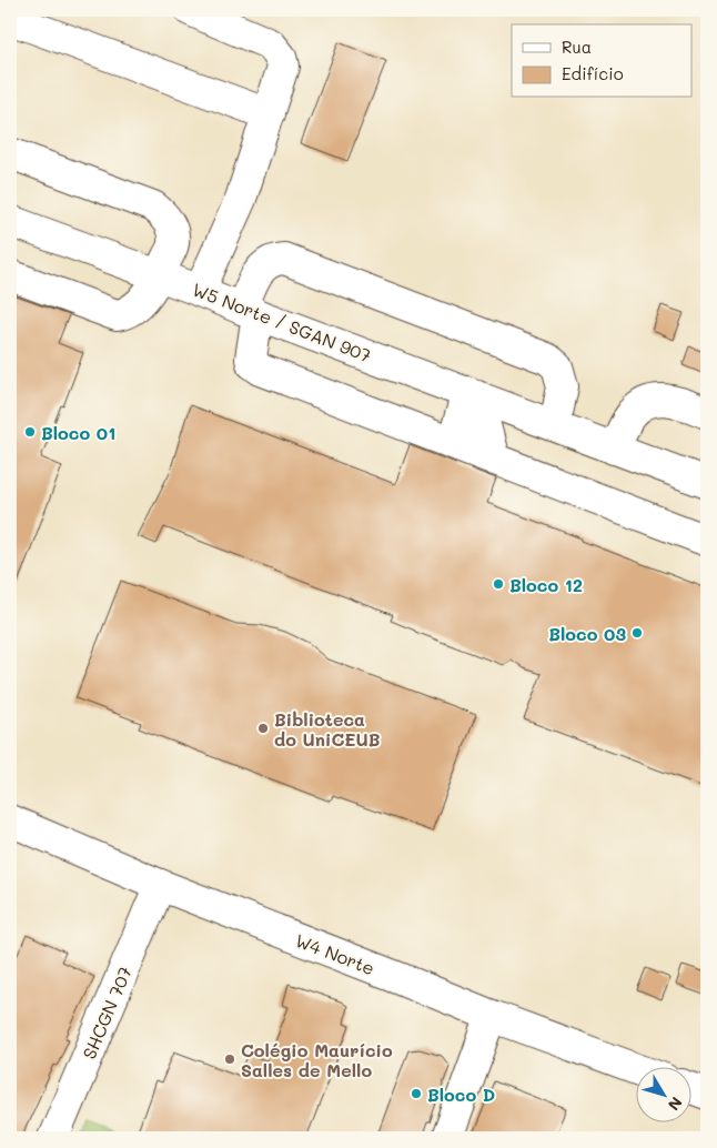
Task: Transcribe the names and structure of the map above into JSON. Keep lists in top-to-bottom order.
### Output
{
  "streets": {
    "main road": ["W5 Norte / SGAN 907", "W4 Norte", "SHCGN 707"]
  },
  "crossings": [
    ["W4 Norte", "SHCGN 707"]
  ],
  "places": [
    "Bloco 01",
    "Bloco 12",
    "Bloco 03",
    "Biblioteca do UniCEUB",
    "Colégio Maurício Salles de Mello",
    "Bloco D"
  ],
  "legend": ["Rua", "Edifício"],
  "north": "bottom right"
}
